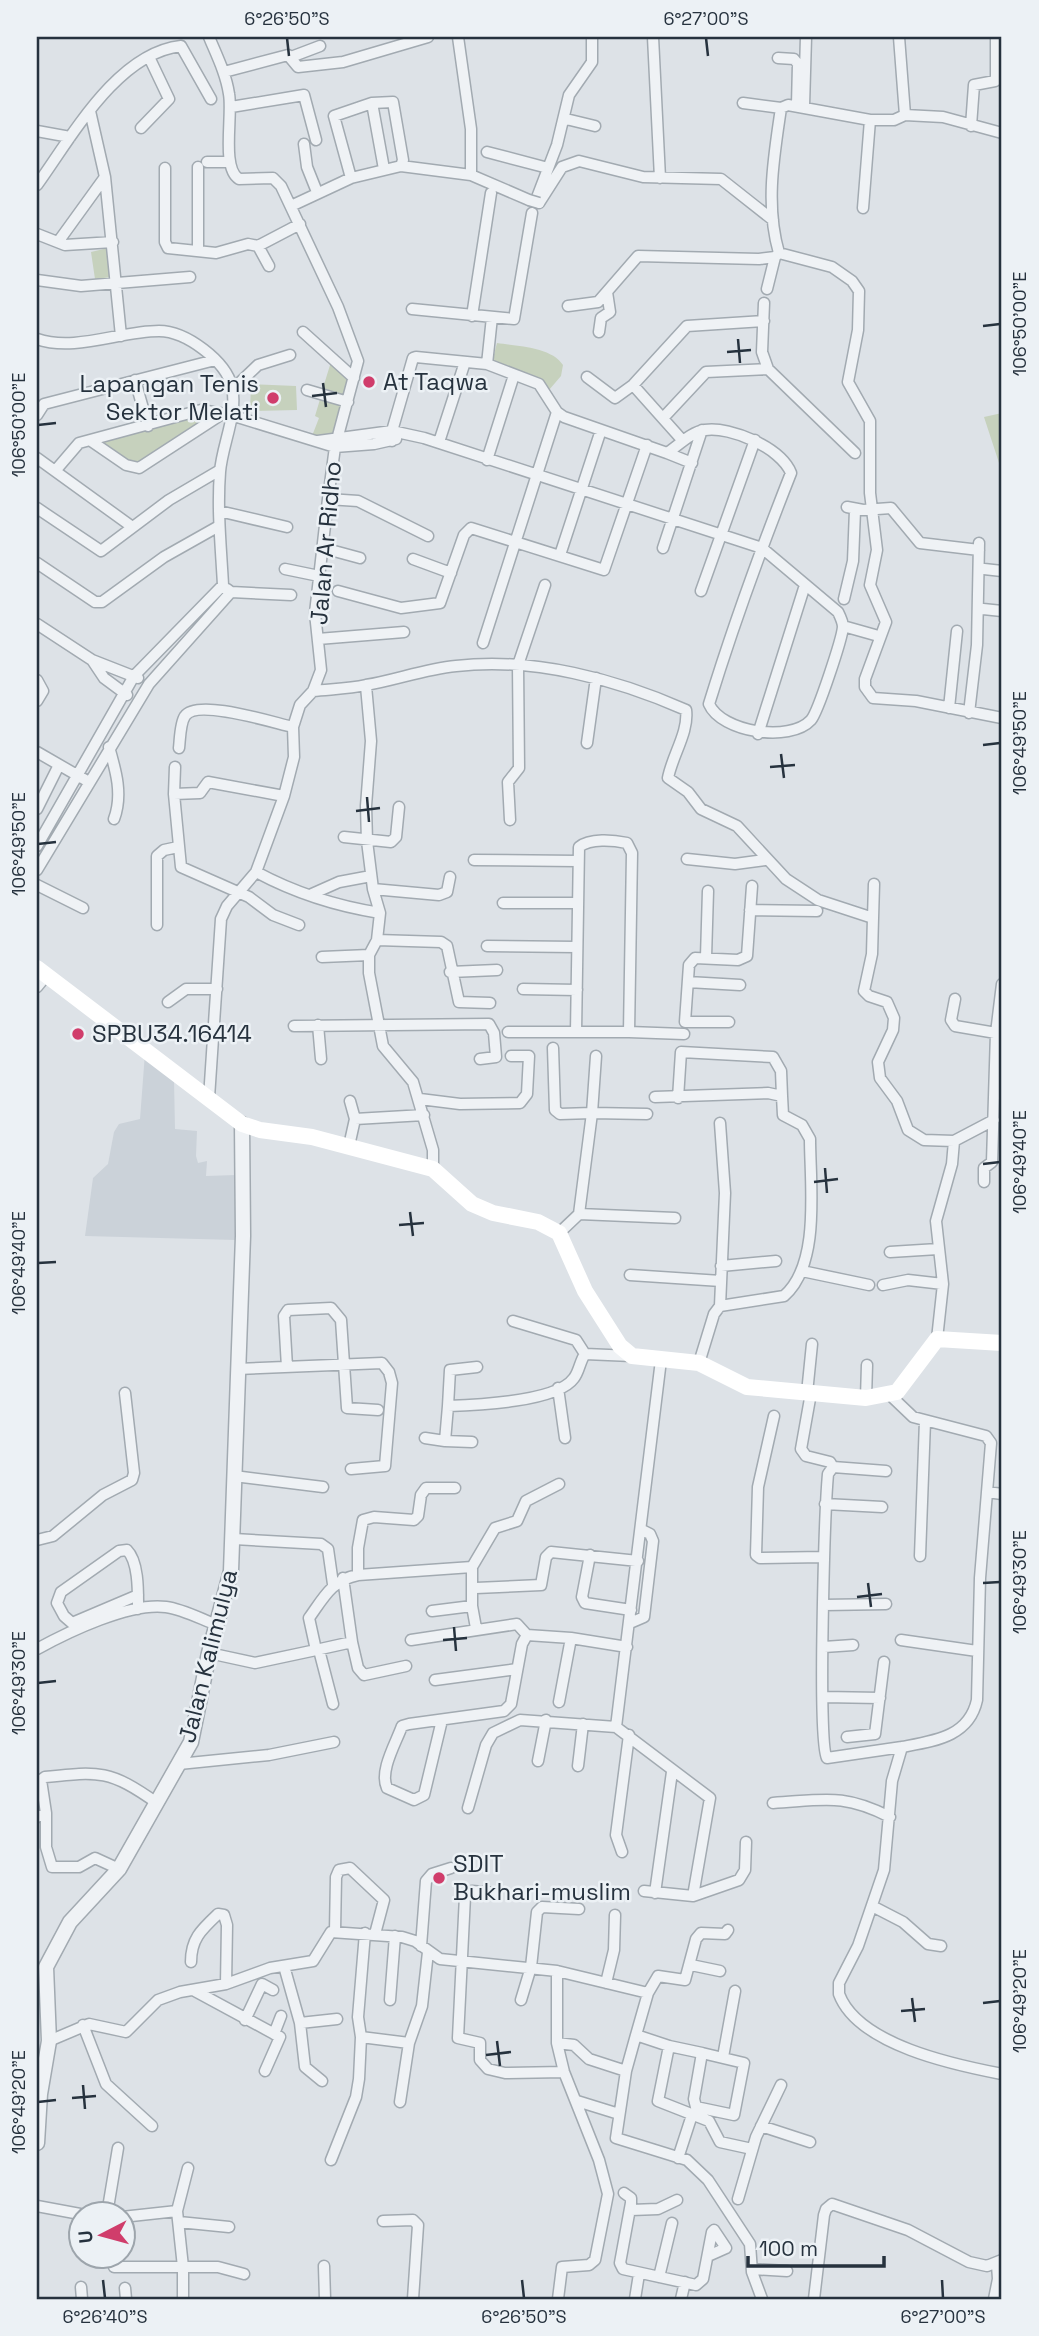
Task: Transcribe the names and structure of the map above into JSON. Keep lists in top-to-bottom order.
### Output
{
  "streets": {
    "street": ["Jalan Ar Ridho", "Jalan Kalimulya"]
  },
  "places": [
    "At Taqwa",
    "Lapangan Tenis Sektor Melati",
    "SPBU34.16414",
    "SDIT Bukhari-muslim"
  ],
  "scale_bar": "100 m",
  "north": "left",
  "coordinates": [
    "6°26'50\"S",
    "6°27'00\"S",
    "106°50'00\"E",
    "106°49'50\"E",
    "106°49'40\"E",
    "106°49'30\"E",
    "106°49'20\"E",
    "6°26'40\"S"
  ]
}
